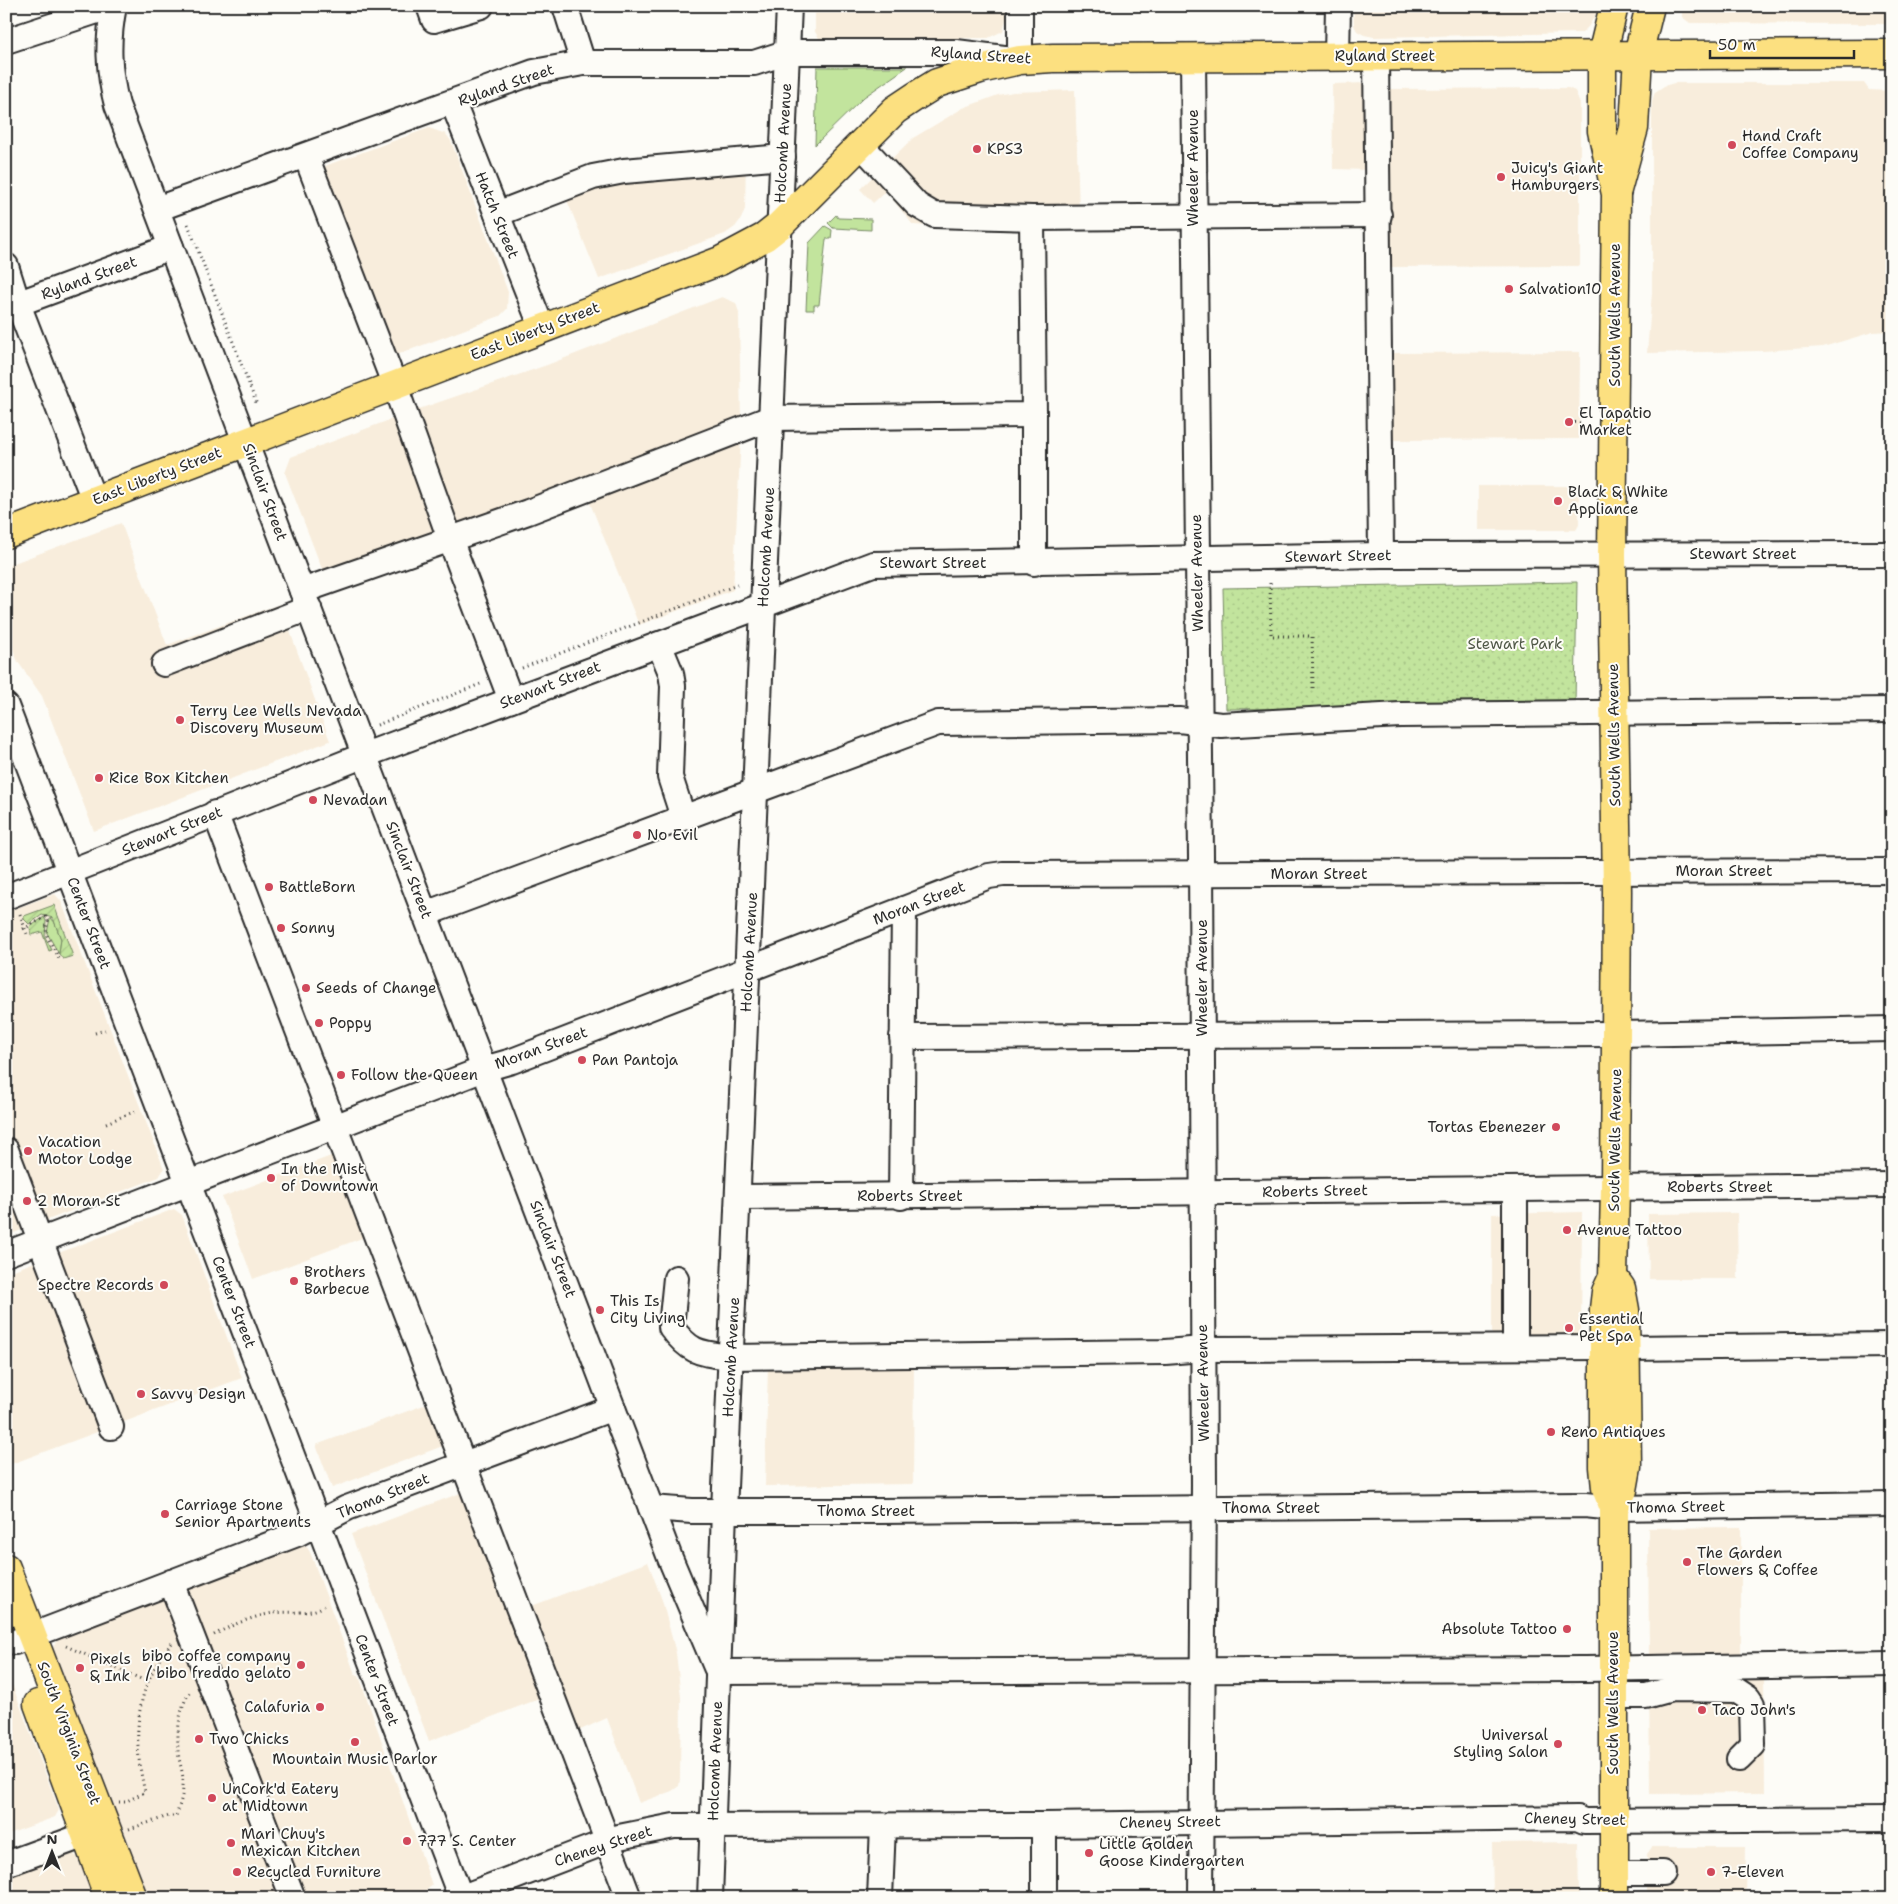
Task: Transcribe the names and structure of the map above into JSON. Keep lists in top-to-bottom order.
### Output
{
  "streets": {
    "main road": [
      "Ryland Street",
      "South Wells Avenue",
      "East Liberty Street",
      "South Virginia Street"
    ],
    "street": [
      "Holcomb Avenue",
      "Wheeler Avenue",
      "Hatch Street",
      "Sinclair Street",
      "Stewart Street",
      "Moran Street",
      "Center Street",
      "Roberts Street",
      "Thoma Street",
      "Cheney Street"
    ]
  },
  "crossings": [
    ["Ryland Street", "Holcomb Avenue"],
    ["Ryland Street", "Wheeler Avenue"],
    ["Ryland Street", "Hatch Street"],
    ["Ryland Street", "South Wells Avenue"],
    ["Ryland Street", "East Liberty Street"],
    ["Ryland Street", "Sinclair Street"],
    ["Holcomb Avenue", "East Liberty Street"],
    ["Holcomb Avenue", "Sinclair Street"],
    ["Holcomb Avenue", "Stewart Street"],
    ["Holcomb Avenue", "Moran Street"],
    ["Holcomb Avenue", "Roberts Street"],
    ["Holcomb Avenue", "Thoma Street"],
    ["Holcomb Avenue", "Cheney Street"],
    ["Wheeler Avenue", "Stewart Street"],
    ["Wheeler Avenue", "Moran Street"],
    ["Wheeler Avenue", "Roberts Street"],
    ["Wheeler Avenue", "Thoma Street"],
    ["Wheeler Avenue", "Cheney Street"],
    ["Hatch Street", "East Liberty Street"],
    ["South Wells Avenue", "Stewart Street"],
    ["South Wells Avenue", "Moran Street"],
    ["South Wells Avenue", "Roberts Street"],
    ["South Wells Avenue", "Thoma Street"],
    ["South Wells Avenue", "Cheney Street"],
    ["East Liberty Street", "Sinclair Street"],
    ["Sinclair Street", "Stewart Street"],
    ["Sinclair Street", "Moran Street"],
    ["Sinclair Street", "Thoma Street"],
    ["Stewart Street", "Center Street"],
    ["Moran Street", "Center Street"],
    ["Center Street", "Thoma Street"],
    ["Center Street", "Cheney Street"],
    ["Thoma Street", "South Virginia Street"]
  ],
  "parks": ["Stewart Park"],
  "places": [
    "Hand Craft Coffee Company",
    "KPS3",
    "Juicy's Giant Hamburgers",
    "Salvation10",
    "El Tapatio Market",
    "Black & White Appliance",
    "Terry Lee Wells Nevada Discovery Museum",
    "Rice Box Kitchen",
    "Nevadan",
    "No Evil",
    "BattleBorn",
    "Sonny",
    "Seeds of Change",
    "Poppy",
    "Pan Pantoja",
    "Follow the Queen",
    "Tortas Ebenezer",
    "Vacation Motor Lodge",
    "In the Mist of Downtown",
    "2 Moran St",
    "Avenue Tattoo",
    "Brothers Barbecue",
    "Spectre Records",
    "This Is City Living",
    "Essential Pet Spa",
    "Savvy Design",
    "Reno Antiques",
    "Carriage Stone Senior Apartments",
    "The Garden Flowers & Coffee",
    "Absolute Tattoo",
    "bibo coffee company / bibo freddo gelato",
    "Pixels & Ink",
    "Calafuria",
    "Taco John's",
    "Two Chicks",
    "Mountain Music Parlor",
    "Universal Styling Salon",
    "UnCork'd Eatery at Midtown",
    "777 S. Center",
    "Mari Chuy's Mexican Kitchen",
    "Little Golden Goose Kindergarten",
    "Recycled Furniture",
    "7-Eleven"
  ],
  "scale_bar": "50 m",
  "north": "top"
}
